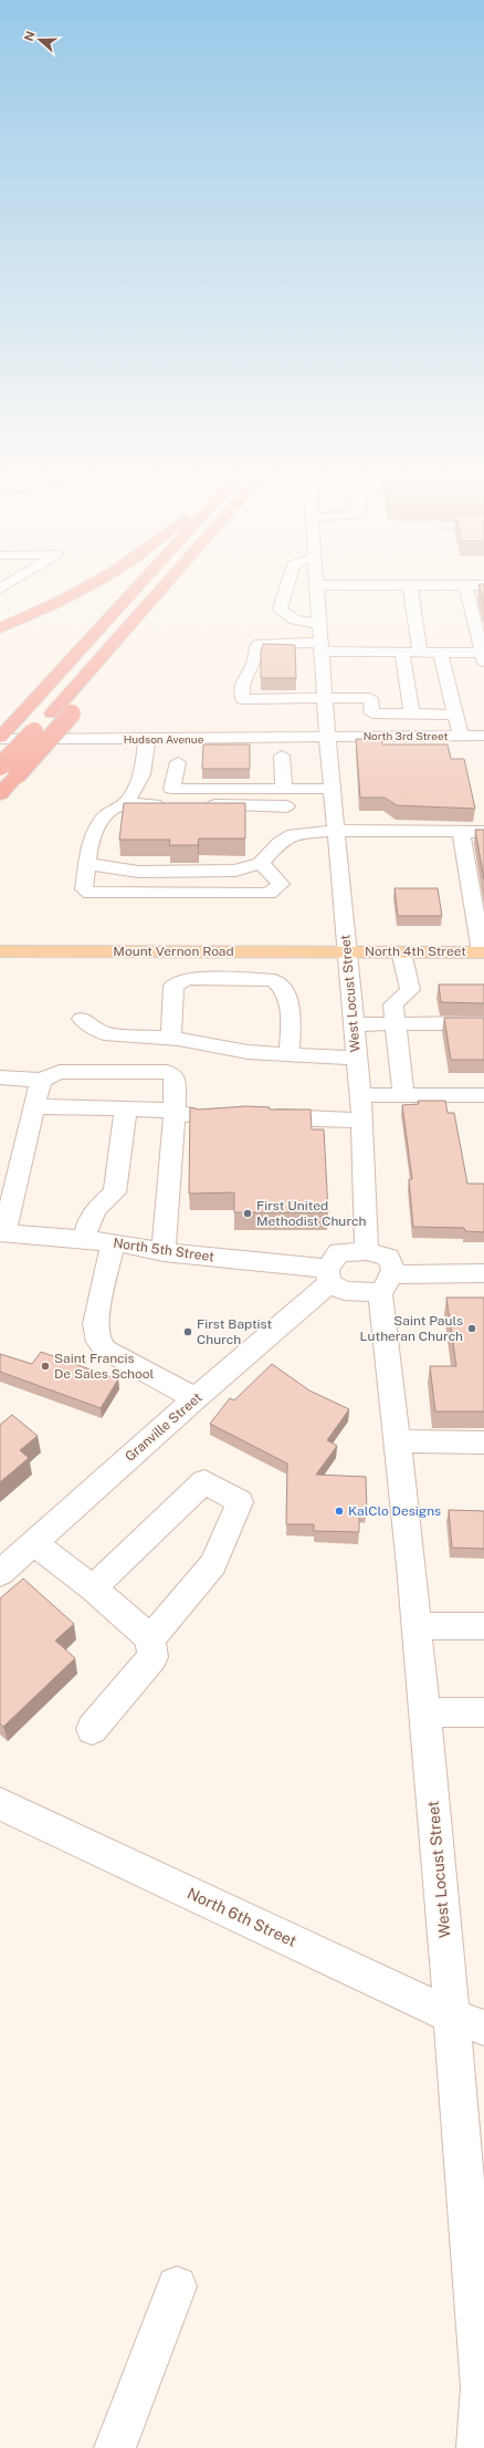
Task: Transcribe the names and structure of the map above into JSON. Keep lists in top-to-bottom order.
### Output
{
  "streets": {
    "main road": ["Mount Vernon Road", "North 4th Street"],
    "street": [
      "North 3rd Street",
      "Hudson Avenue",
      "West Locust Street",
      "North 5th Street",
      "Granville Street",
      "North 6th Street"
    ]
  },
  "crossings": [
    ["North 3rd Street", "Hudson Avenue"],
    ["North 3rd Street", "West Locust Street"],
    ["Hudson Avenue", "West Locust Street"],
    ["Mount Vernon Road", "North 4th Street"],
    ["Mount Vernon Road", "West Locust Street"],
    ["North 4th Street", "West Locust Street"],
    ["West Locust Street", "North 5th Street"],
    ["West Locust Street", "Granville Street"],
    ["West Locust Street", "North 6th Street"],
    ["North 5th Street", "Granville Street"]
  ],
  "places": [
    "First United Methodist Church",
    "Saint Pauls Lutheran Church",
    "First Baptist Church",
    "Saint Francis De Sales School",
    "KalClo Designs"
  ],
  "north": "left"
}
